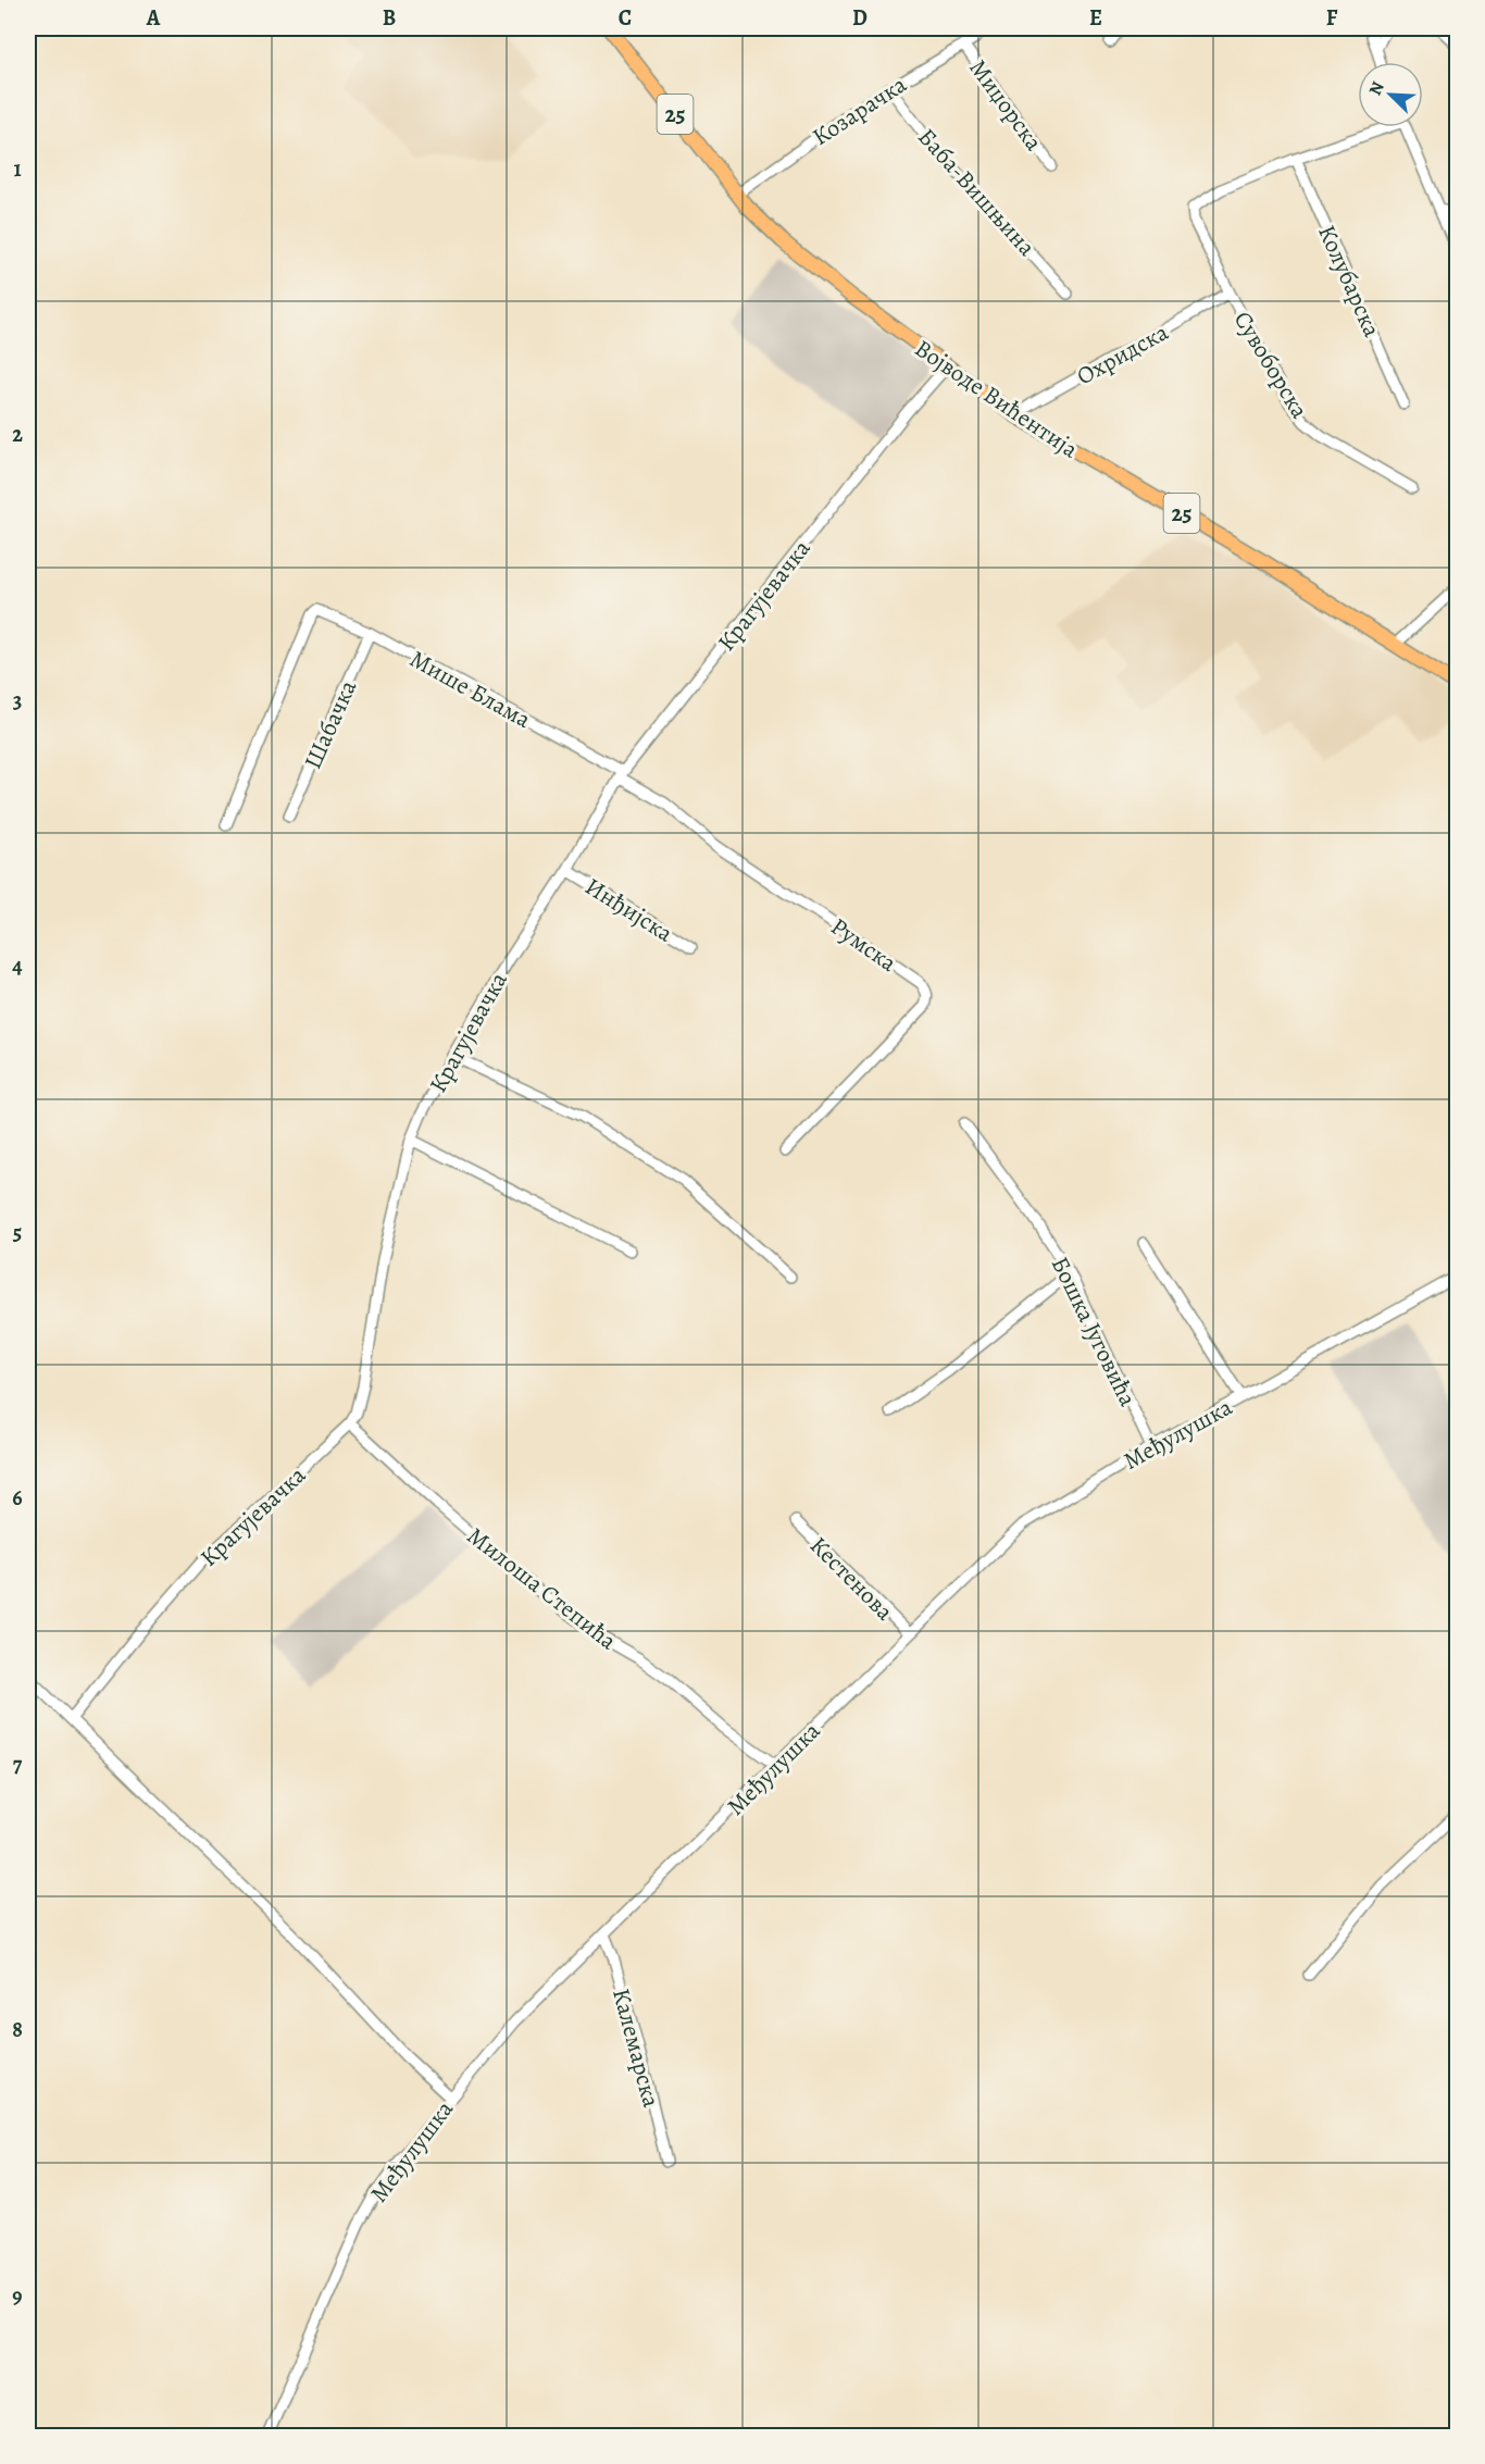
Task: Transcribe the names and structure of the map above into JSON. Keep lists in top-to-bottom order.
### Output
{
  "streets": {
    "main road": ["25", "Војводе Вићентија"],
    "street": [
      "Миџорска",
      "Козарачка",
      "Баба-Вишњина",
      "Колубарска",
      "Охридска",
      "Сувоборска",
      "Крагујевачка",
      "Мише Блама",
      "Шабачка",
      "Инђијска",
      "Румска",
      "Бошка Југовића",
      "Међулушка",
      "Кестенова",
      "Милоша Степића",
      "Калемарска"
    ]
  },
  "crossings": [
    ["Миџорска", "Козарачка"],
    ["Козарачка", "Баба-Вишњина"],
    ["Козарачка", "Војводе Вићентија"],
    ["Колубарска", "Сувоборска"],
    ["Охридска", "Сувоборска"],
    ["Охридска", "Војводе Вићентија"],
    ["Војводе Вићентија", "Крагујевачка"],
    ["Крагујевачка", "Мише Блама"],
    ["Крагујевачка", "Инђијска"],
    ["Крагујевачка", "Румска"],
    ["Крагујевачка", "Милоша Степића"],
    ["Мише Блама", "Шабачка"],
    ["Мише Блама", "Румска"],
    ["Бошка Југовића", "Међулушка"],
    ["Међулушка", "Кестенова"],
    ["Међулушка", "Милоша Степића"],
    ["Међулушка", "Калемарска"]
  ],
  "north": "top left",
  "grid": {
    "columns": [
      "A",
      "B",
      "C",
      "D",
      "E",
      "F"
    ],
    "rows": [
      "1",
      "2",
      "3",
      "4",
      "5",
      "6",
      "7",
      "8",
      "9"
    ]
  }
}
